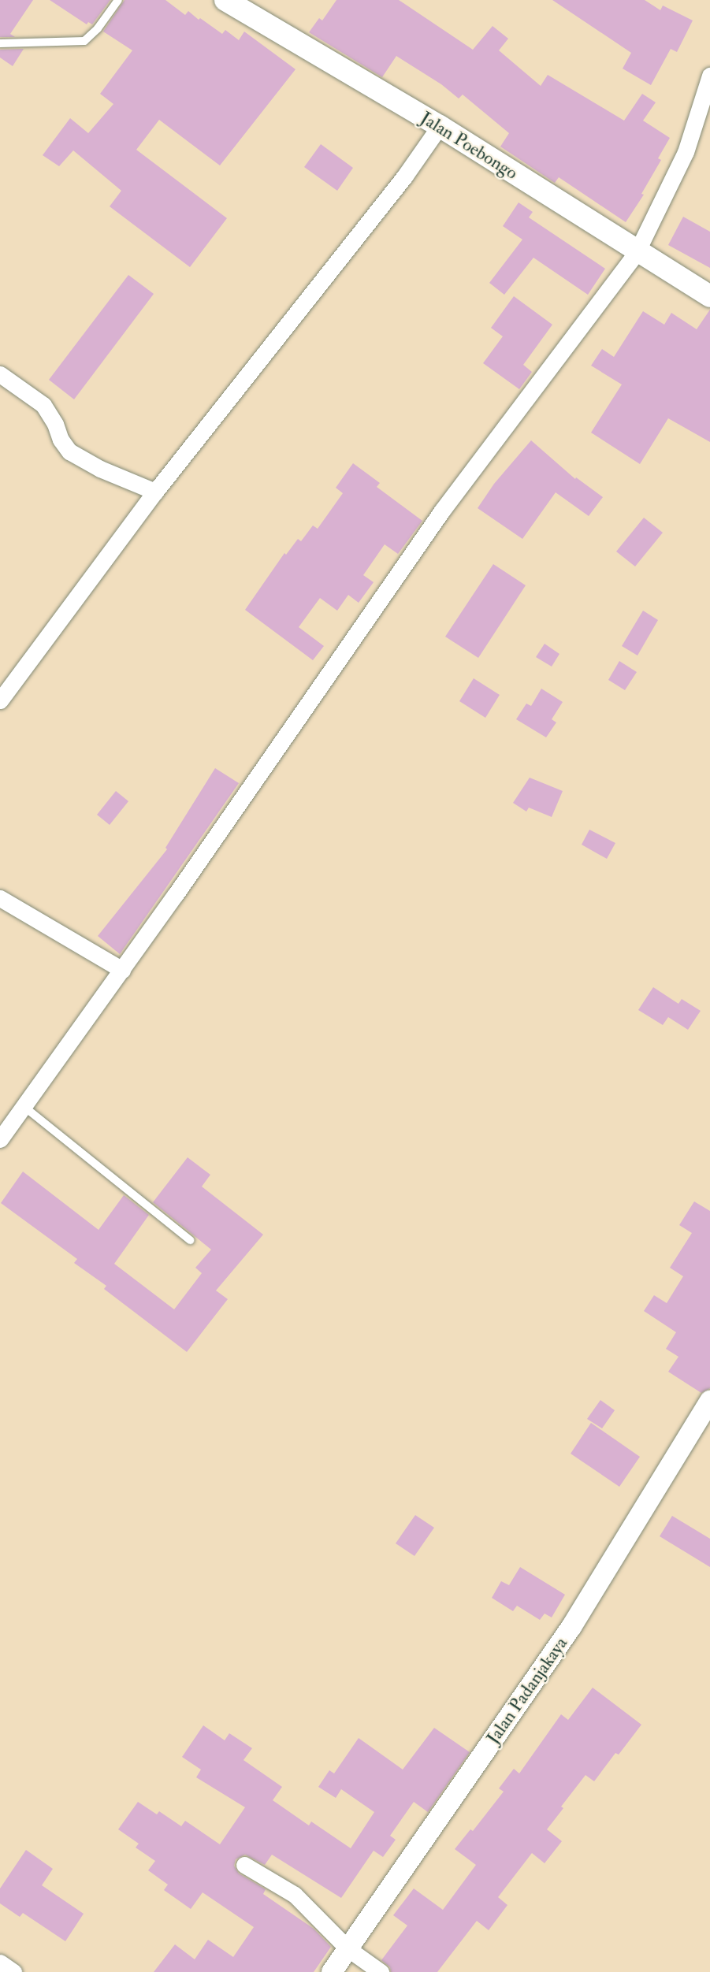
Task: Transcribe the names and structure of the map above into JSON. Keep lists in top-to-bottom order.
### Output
{
  "streets": {
    "main road": ["Jalan Poebongo"],
    "street": ["Jalan Padanjakaya"]
  }
}
